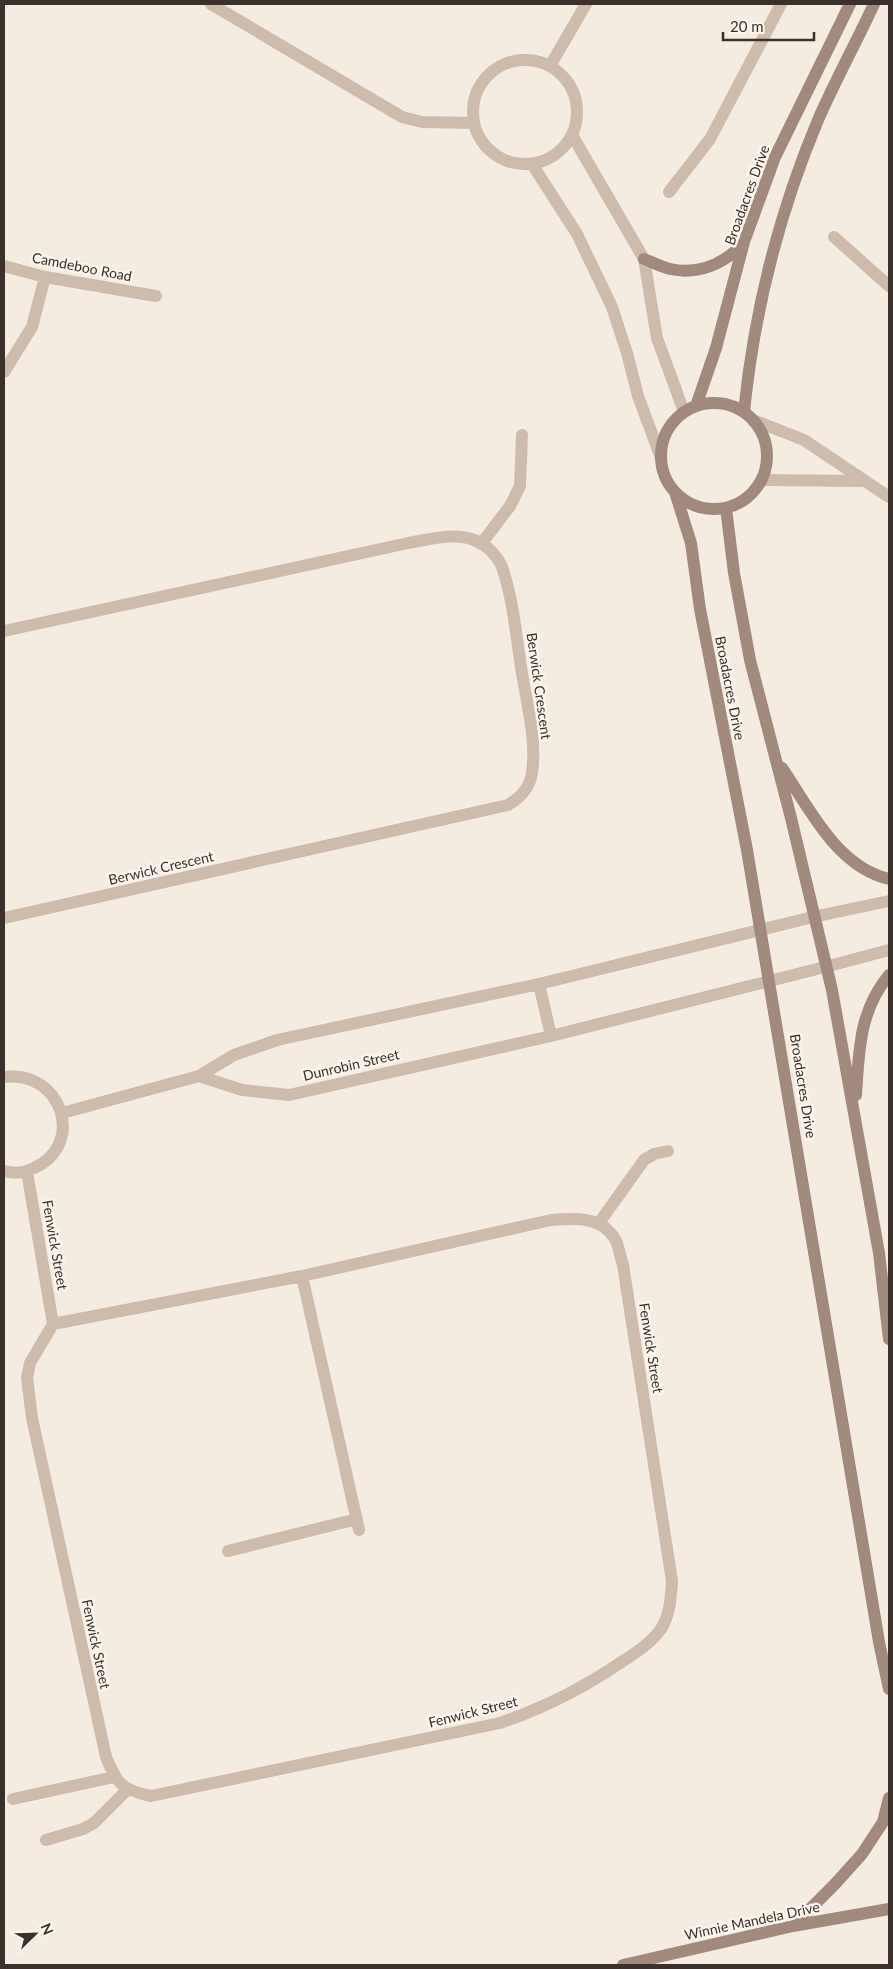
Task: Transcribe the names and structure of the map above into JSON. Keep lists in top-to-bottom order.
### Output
{
  "streets": {
    "street": [
      "Broadacres Drive",
      "Camdeboo Road",
      "Berwick Crescent",
      "Dunrobin Street",
      "Fenwick Street",
      "Winnie Mandela Drive"
    ]
  },
  "crossings": [
    ["Broadacres Drive", "Dunrobin Street"]
  ],
  "scale_bar": "20 m",
  "north": "top right"
}
